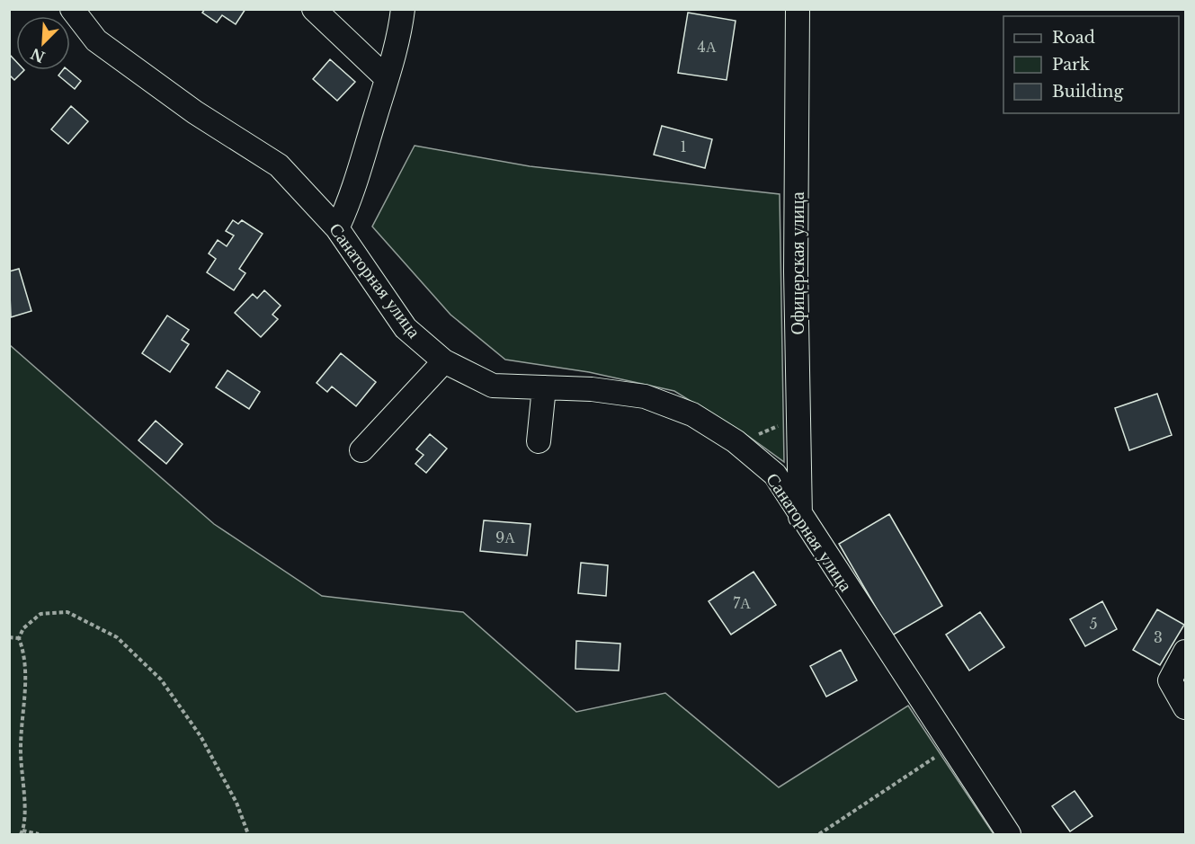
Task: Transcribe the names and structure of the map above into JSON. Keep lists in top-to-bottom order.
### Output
{
  "streets": {
    "street": ["Офицерская улица", "Санаторная улица"]
  },
  "crossings": [
    ["Офицерская улица", "Санаторная улица"]
  ],
  "house_numbers": [
    "4А",
    "1",
    "9А",
    "7А",
    "5",
    "3"
  ],
  "legend": ["Road", "Park", "Building"],
  "north": "bottom left"
}
